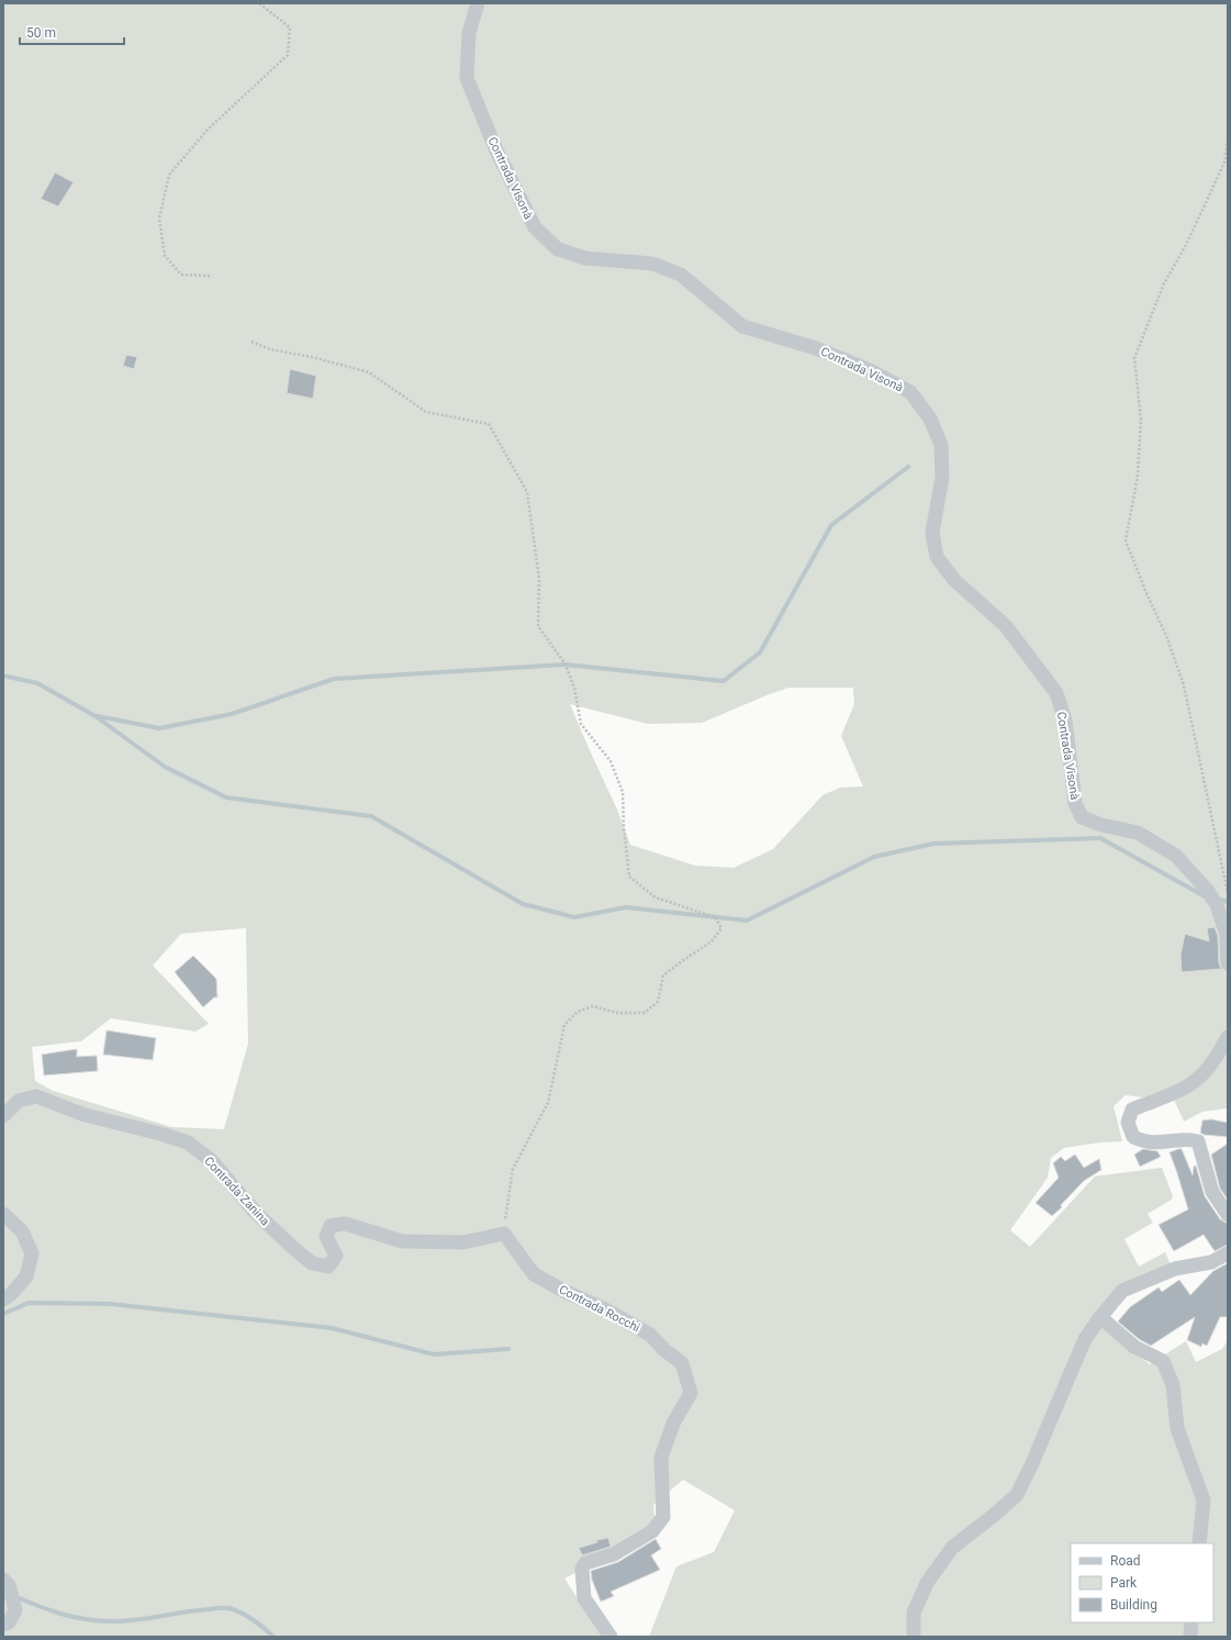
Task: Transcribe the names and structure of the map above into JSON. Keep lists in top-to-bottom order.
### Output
{
  "streets": {
    "street": ["Contrada Visonà", "Contrada Zanina", "Contrada Rocchi"]
  },
  "crossings": [
    ["Contrada Zanina", "Contrada Rocchi"]
  ],
  "legend": ["Road", "Park", "Building"],
  "scale_bar": "50 m"
}
